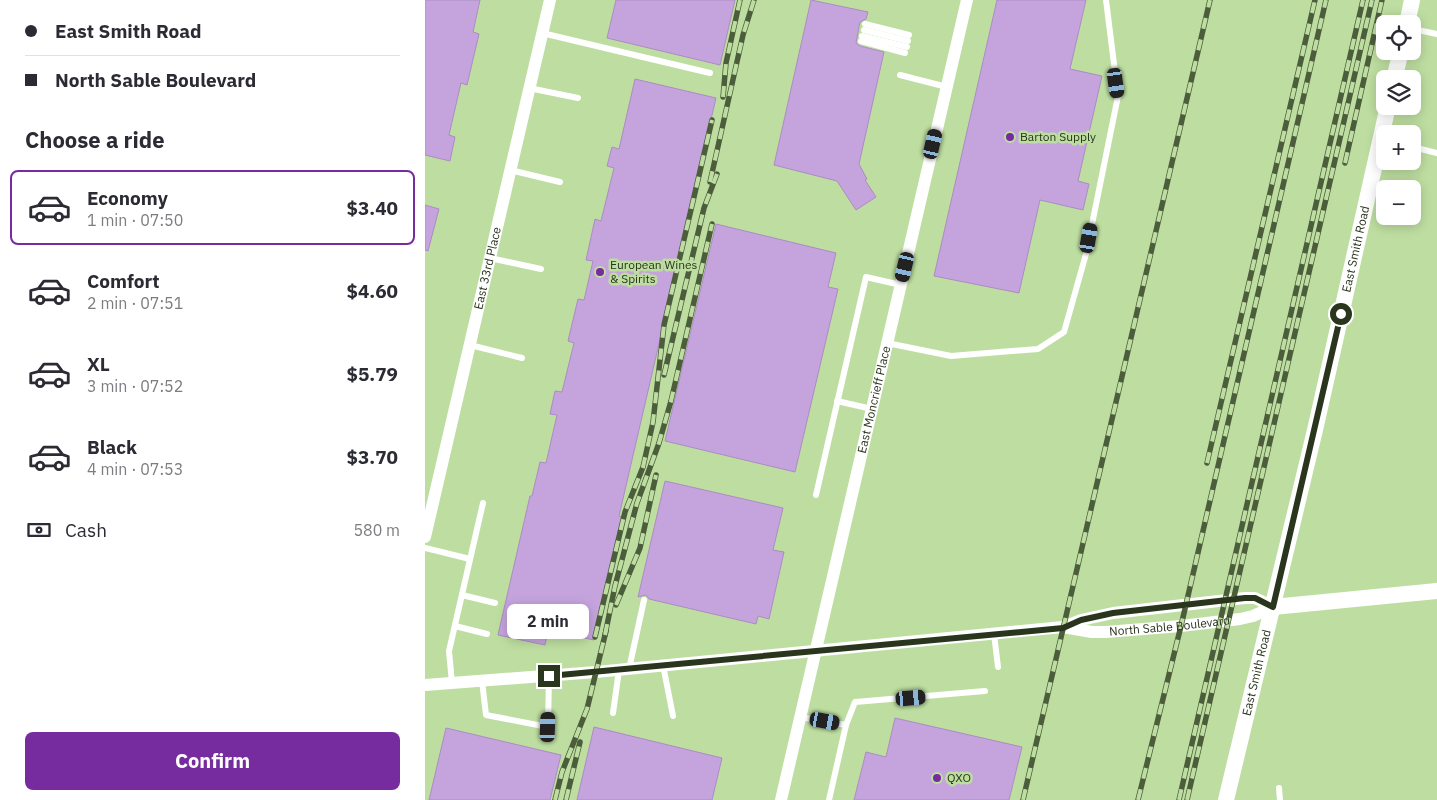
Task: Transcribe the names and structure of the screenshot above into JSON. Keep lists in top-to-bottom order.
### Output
{
  "streets": {
    "street": [
      "East Smith Road",
      "East 33rd Place",
      "East Moncrieff Place",
      "North Sable Boulevard"
    ]
  },
  "crossings": [
    ["East Smith Road", "North Sable Boulevard"],
    ["East Moncrieff Place", "North Sable Boulevard"]
  ],
  "places": ["Barton Supply", "European Wines & Spirits", "QXO"],
  "page": {
    "banner": ["East Smith Road", "North Sable Boulevard"],
    "map_buttons": ["+", "−"],
    "heading": "Choose a ride",
    "list": [
      {
        "name": "Economy",
        "note": "1 min · 07:50",
        "value": "$3.40"
      },
      {
        "name": "Comfort",
        "note": "2 min · 07:51",
        "value": "$4.60"
      },
      {
        "name": "XL",
        "note": "3 min · 07:52",
        "value": "$5.79"
      },
      {
        "name": "Black",
        "note": "4 min · 07:53",
        "value": "$3.70"
      }
    ],
    "pay": ["Cash", "580 m"],
    "bubble": "2 min",
    "buttons": "Confirm"
  }
}
